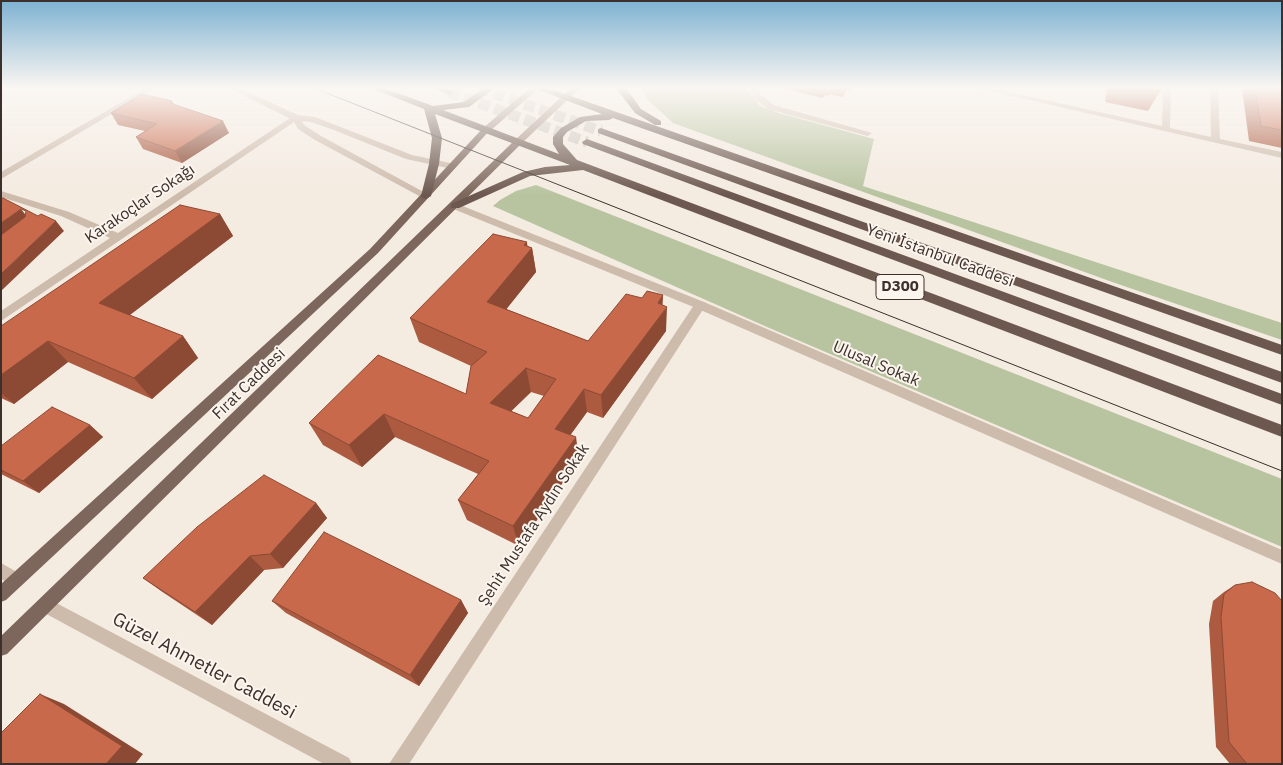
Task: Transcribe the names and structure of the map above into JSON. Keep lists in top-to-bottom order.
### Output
{
  "streets": {
    "highway": ["Yeni İstanbul Caddesi", "D300"],
    "main road": ["Fırat Caddesi"],
    "street": [
      "Karakoçlar Sokağı",
      "Ulusal Sokak",
      "Şehit Mustafa Aydın Sokak",
      "Güzel Ahmetler Caddesi"
    ]
  },
  "crossings": [
    ["D300", "Fırat Caddesi"],
    ["Ulusal Sokak", "Fırat Caddesi"],
    ["Ulusal Sokak", "Şehit Mustafa Aydın Sokak"],
    ["Fırat Caddesi", "Güzel Ahmetler Caddesi"]
  ]
}
